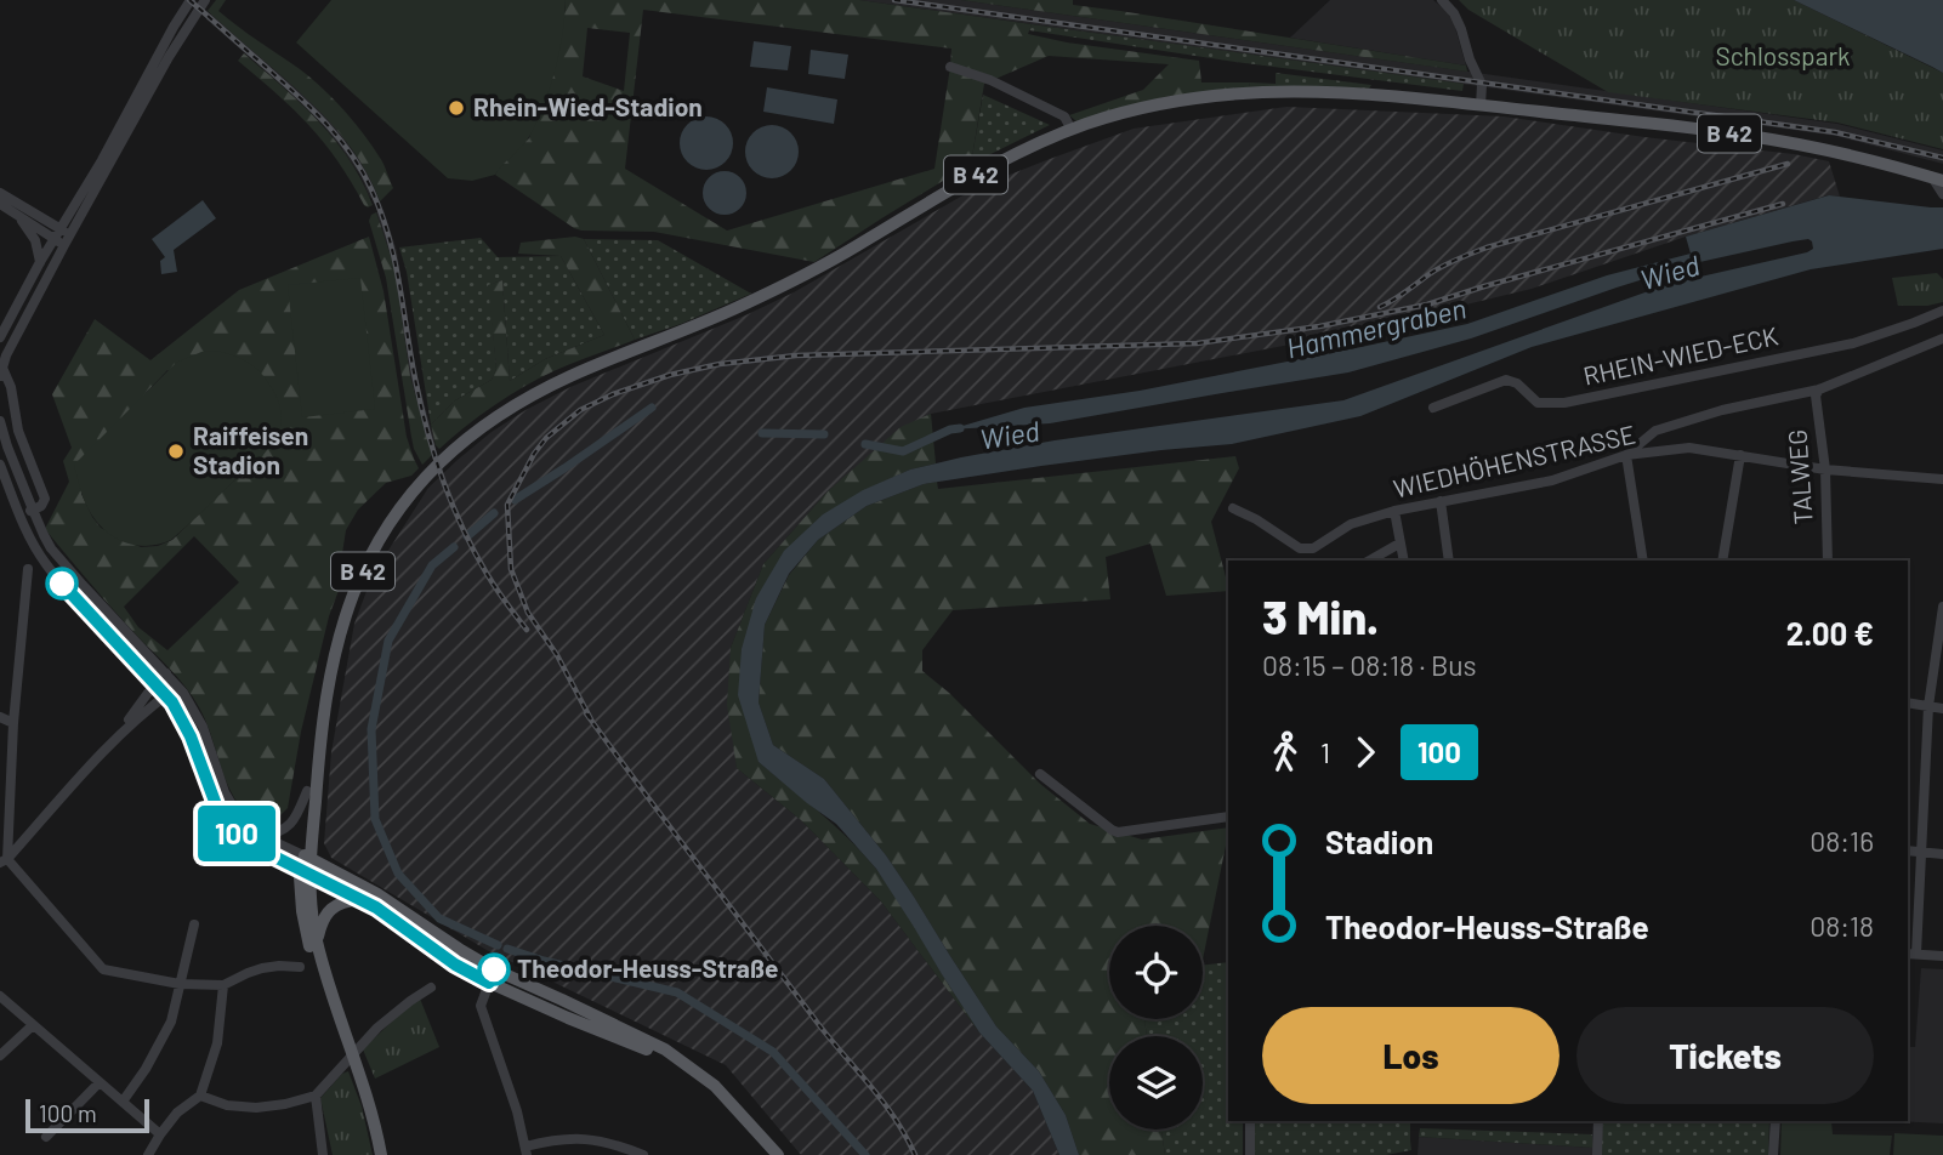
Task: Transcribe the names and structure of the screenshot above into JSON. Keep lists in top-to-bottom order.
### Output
{
  "streets": {
    "main road": ["B 42"],
    "street": ["RHEIN-WIED-ECK", "WIEDHÖHENSTRASSE", "TALWEG"]
  },
  "crossings": [
    ["WIEDHÖHENSTRASSE", "TALWEG"]
  ],
  "water": ["Wied", "Hammergraben"],
  "parks": ["Schlosspark"],
  "places": ["Rhein-Wied-Stadion", "Raiffeisen Stadion", "Theodor-Heuss-Straße"],
  "lines": ["bus line 100"],
  "scale_bar": "100 m",
  "page": {
    "on_map": "100",
    "heading": ["3 Min.", "08:15 – 08:18 · Bus", "2.00 €"],
    "legs": ["1", "100"],
    "list": [
      {
        "name": "Stadion",
        "value": "08:16"
      },
      {
        "name": "Theodor-Heuss-Straße",
        "value": "08:18"
      }
    ],
    "buttons": ["Los", "Tickets"],
    "scale": "100 m"
  }
}
